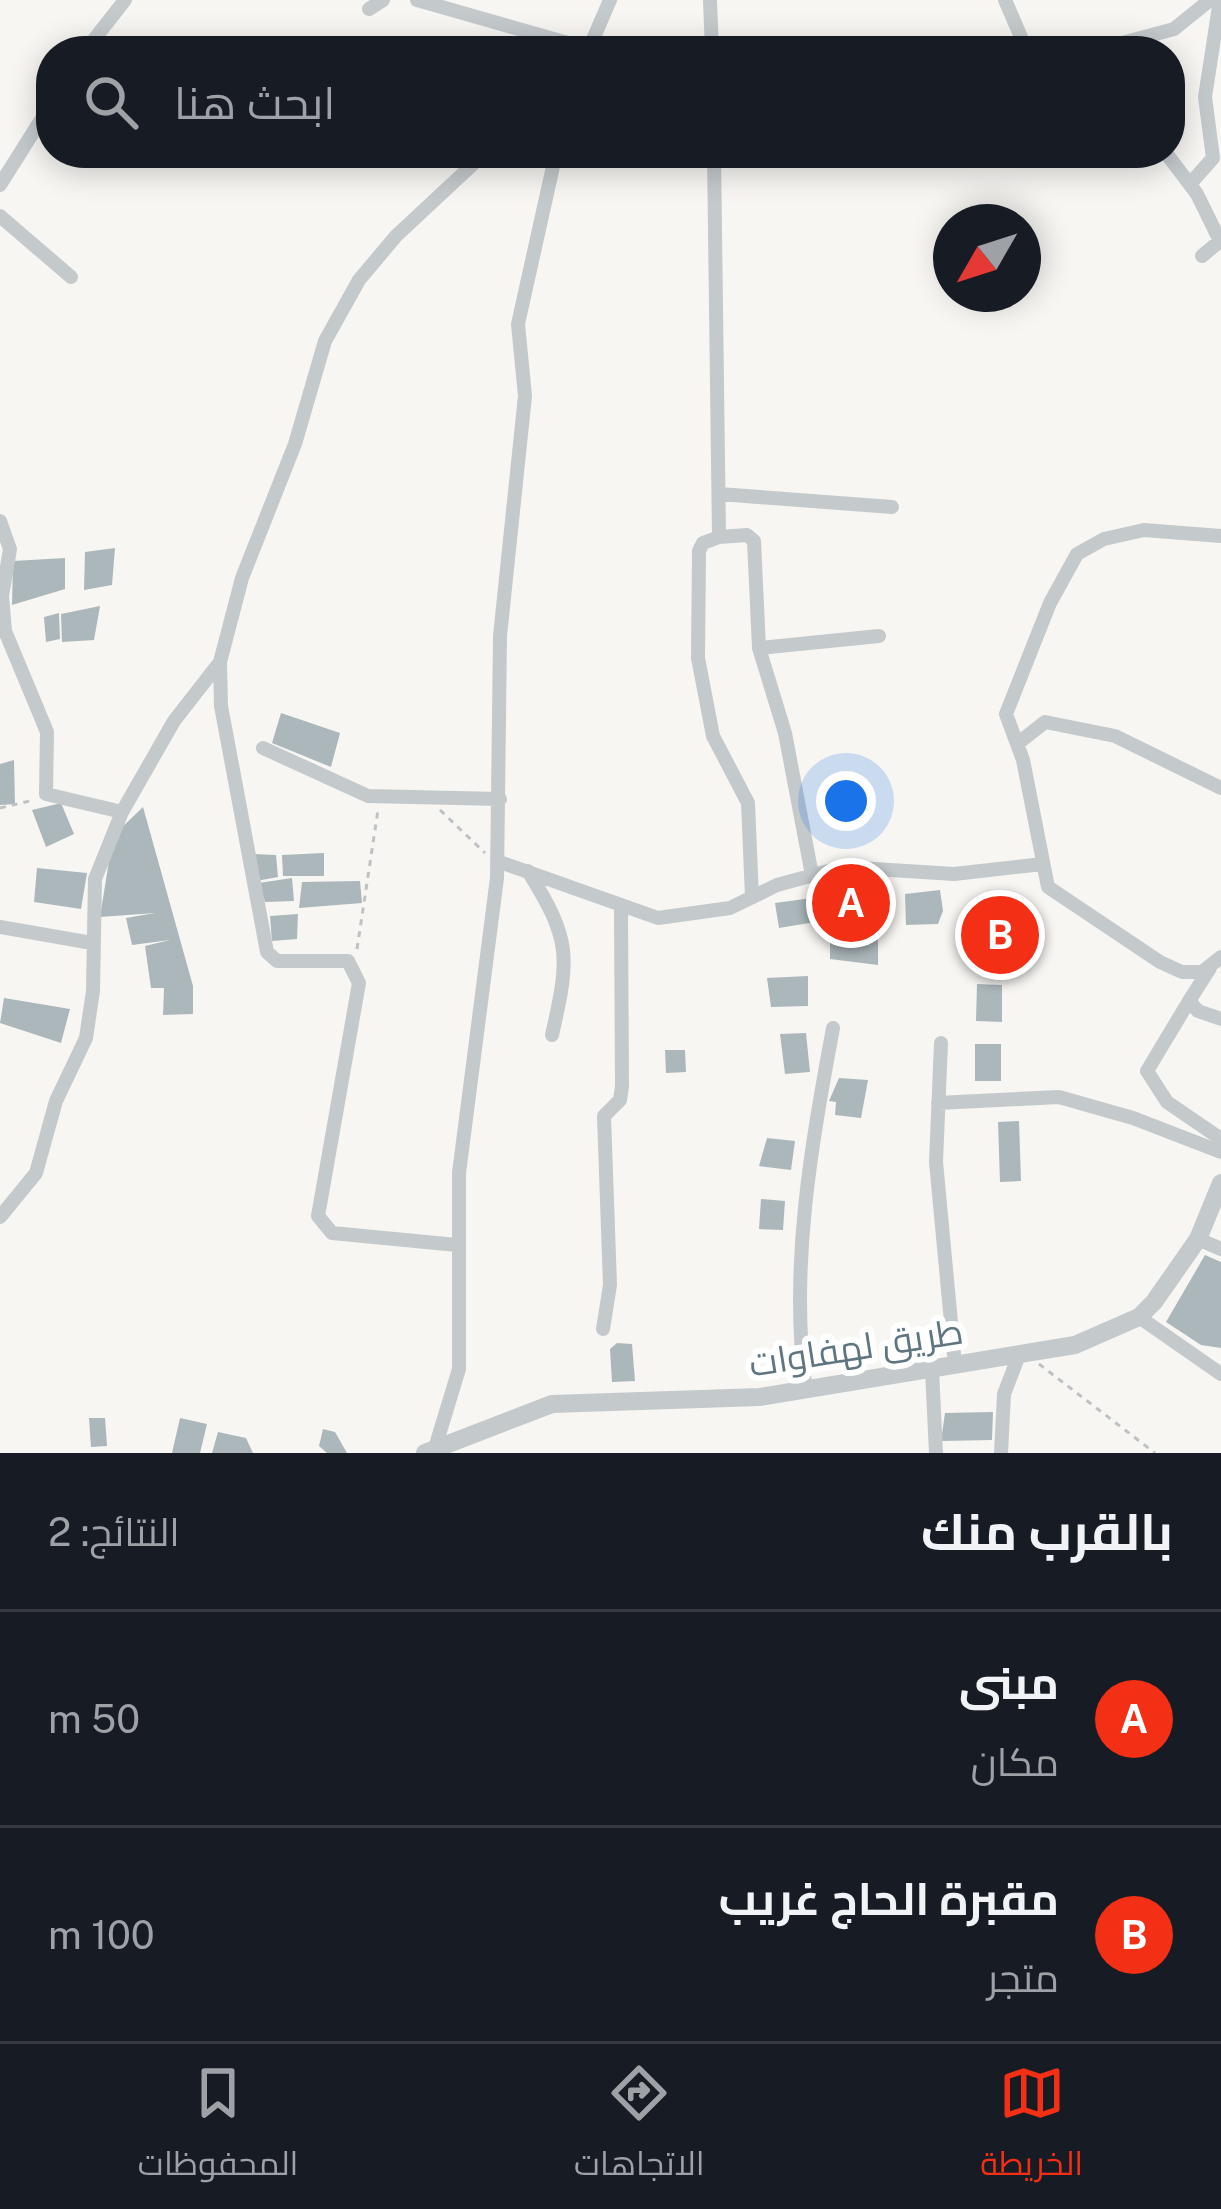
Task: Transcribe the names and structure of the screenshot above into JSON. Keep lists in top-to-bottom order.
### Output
{
  "streets": {
    "street": ["طريق لهفاوات"]
  },
  "north": "bottom left",
  "page": {
    "search": "ابحث هنا",
    "pins": ["A", "B"],
    "heading": ["بالقرب منك", "النتائج: 2"],
    "list": [
      {
        "mark": "A",
        "name": "مبنى",
        "note": "مكان",
        "value": "50 m"
      },
      {
        "mark": "B",
        "name": "مقبرة الحاج غريب",
        "note": "متجر",
        "value": "100 m"
      }
    ],
    "nav": ["الخريطة", "الاتجاهات", "المحفوظات"]
  }
}
